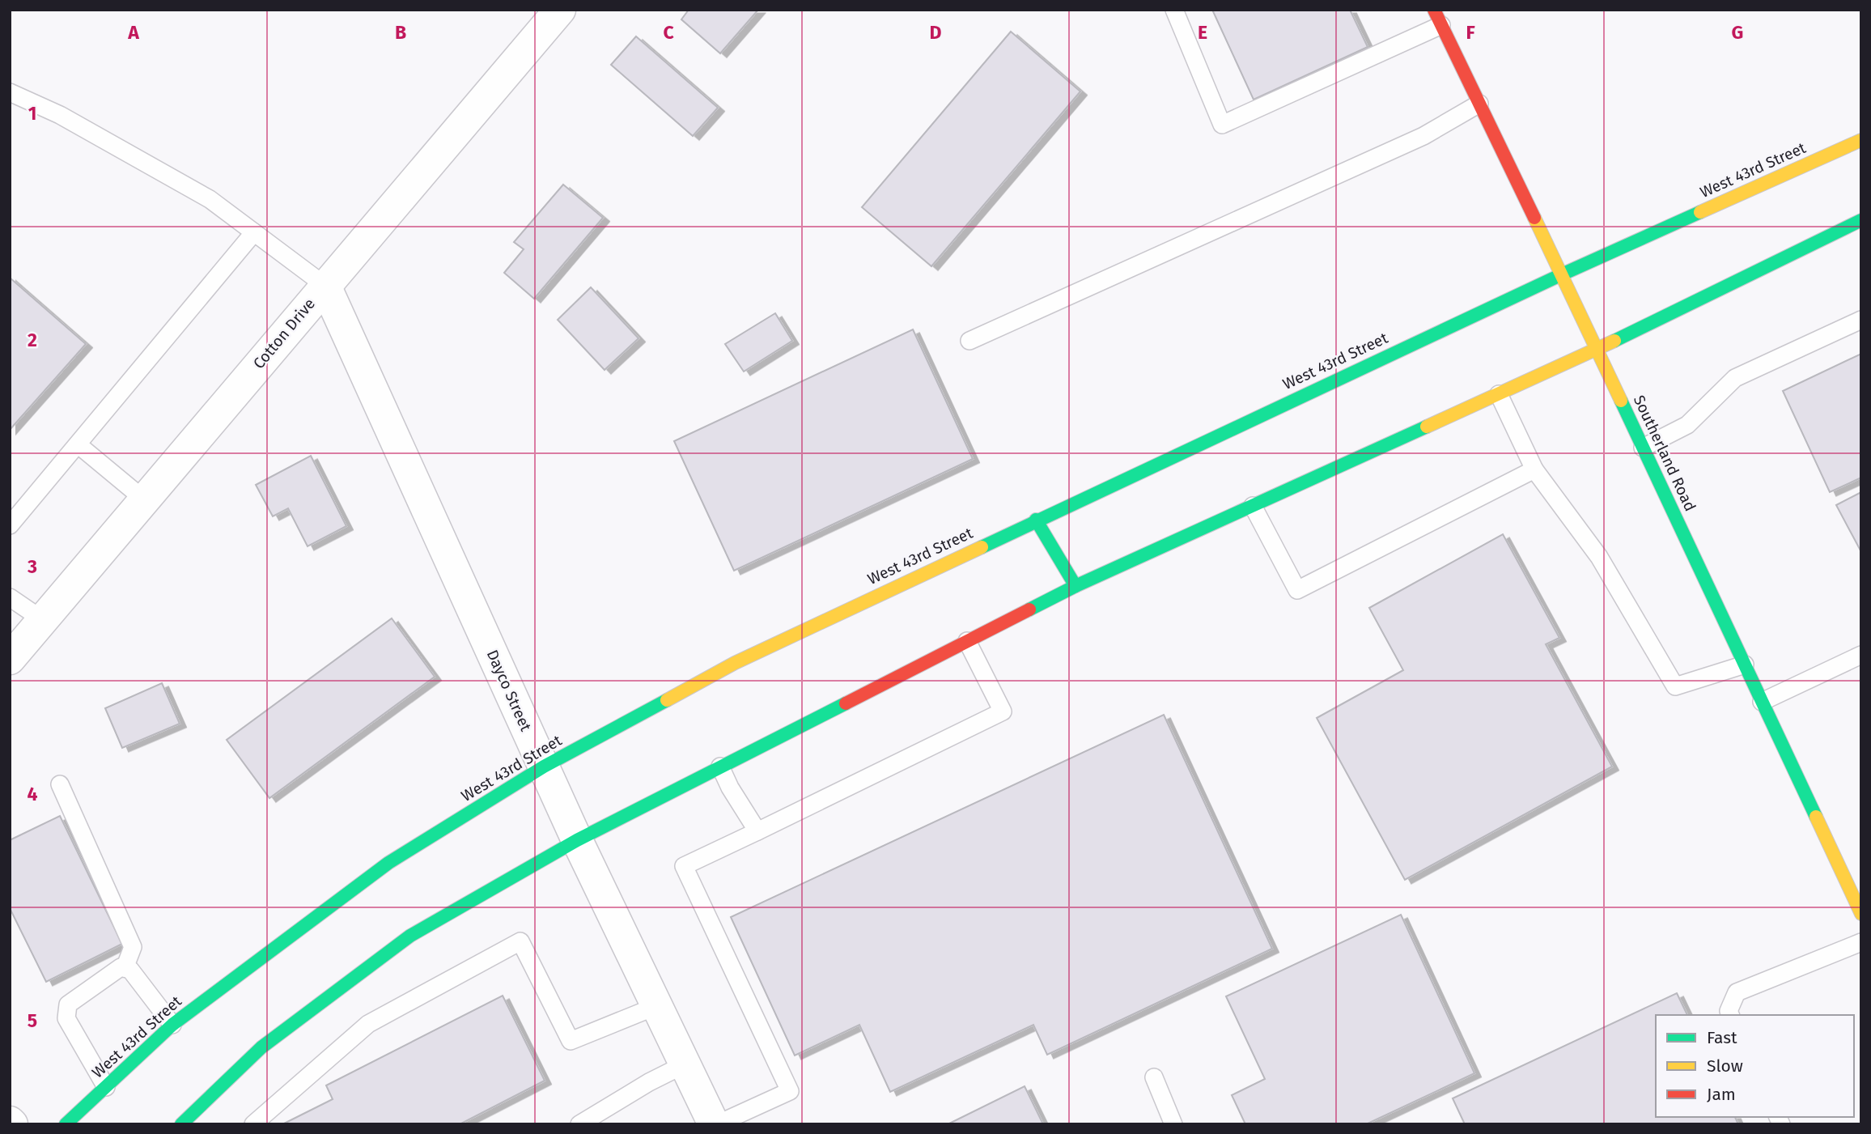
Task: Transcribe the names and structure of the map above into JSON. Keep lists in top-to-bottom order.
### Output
{
  "streets": {
    "main road": ["West 43rd Street", "Southerland Road"],
    "street": ["Cotton Drive", "Dayco Street"]
  },
  "crossings": [
    ["West 43rd Street", "Southerland Road"],
    ["West 43rd Street", "Dayco Street"],
    ["Cotton Drive", "Dayco Street"]
  ],
  "legend": ["Fast", "Slow", "Jam"],
  "grid": {
    "columns": [
      "A",
      "B",
      "C",
      "D",
      "E",
      "F",
      "G"
    ],
    "rows": [
      "1",
      "2",
      "3",
      "4",
      "5"
    ]
  }
}
